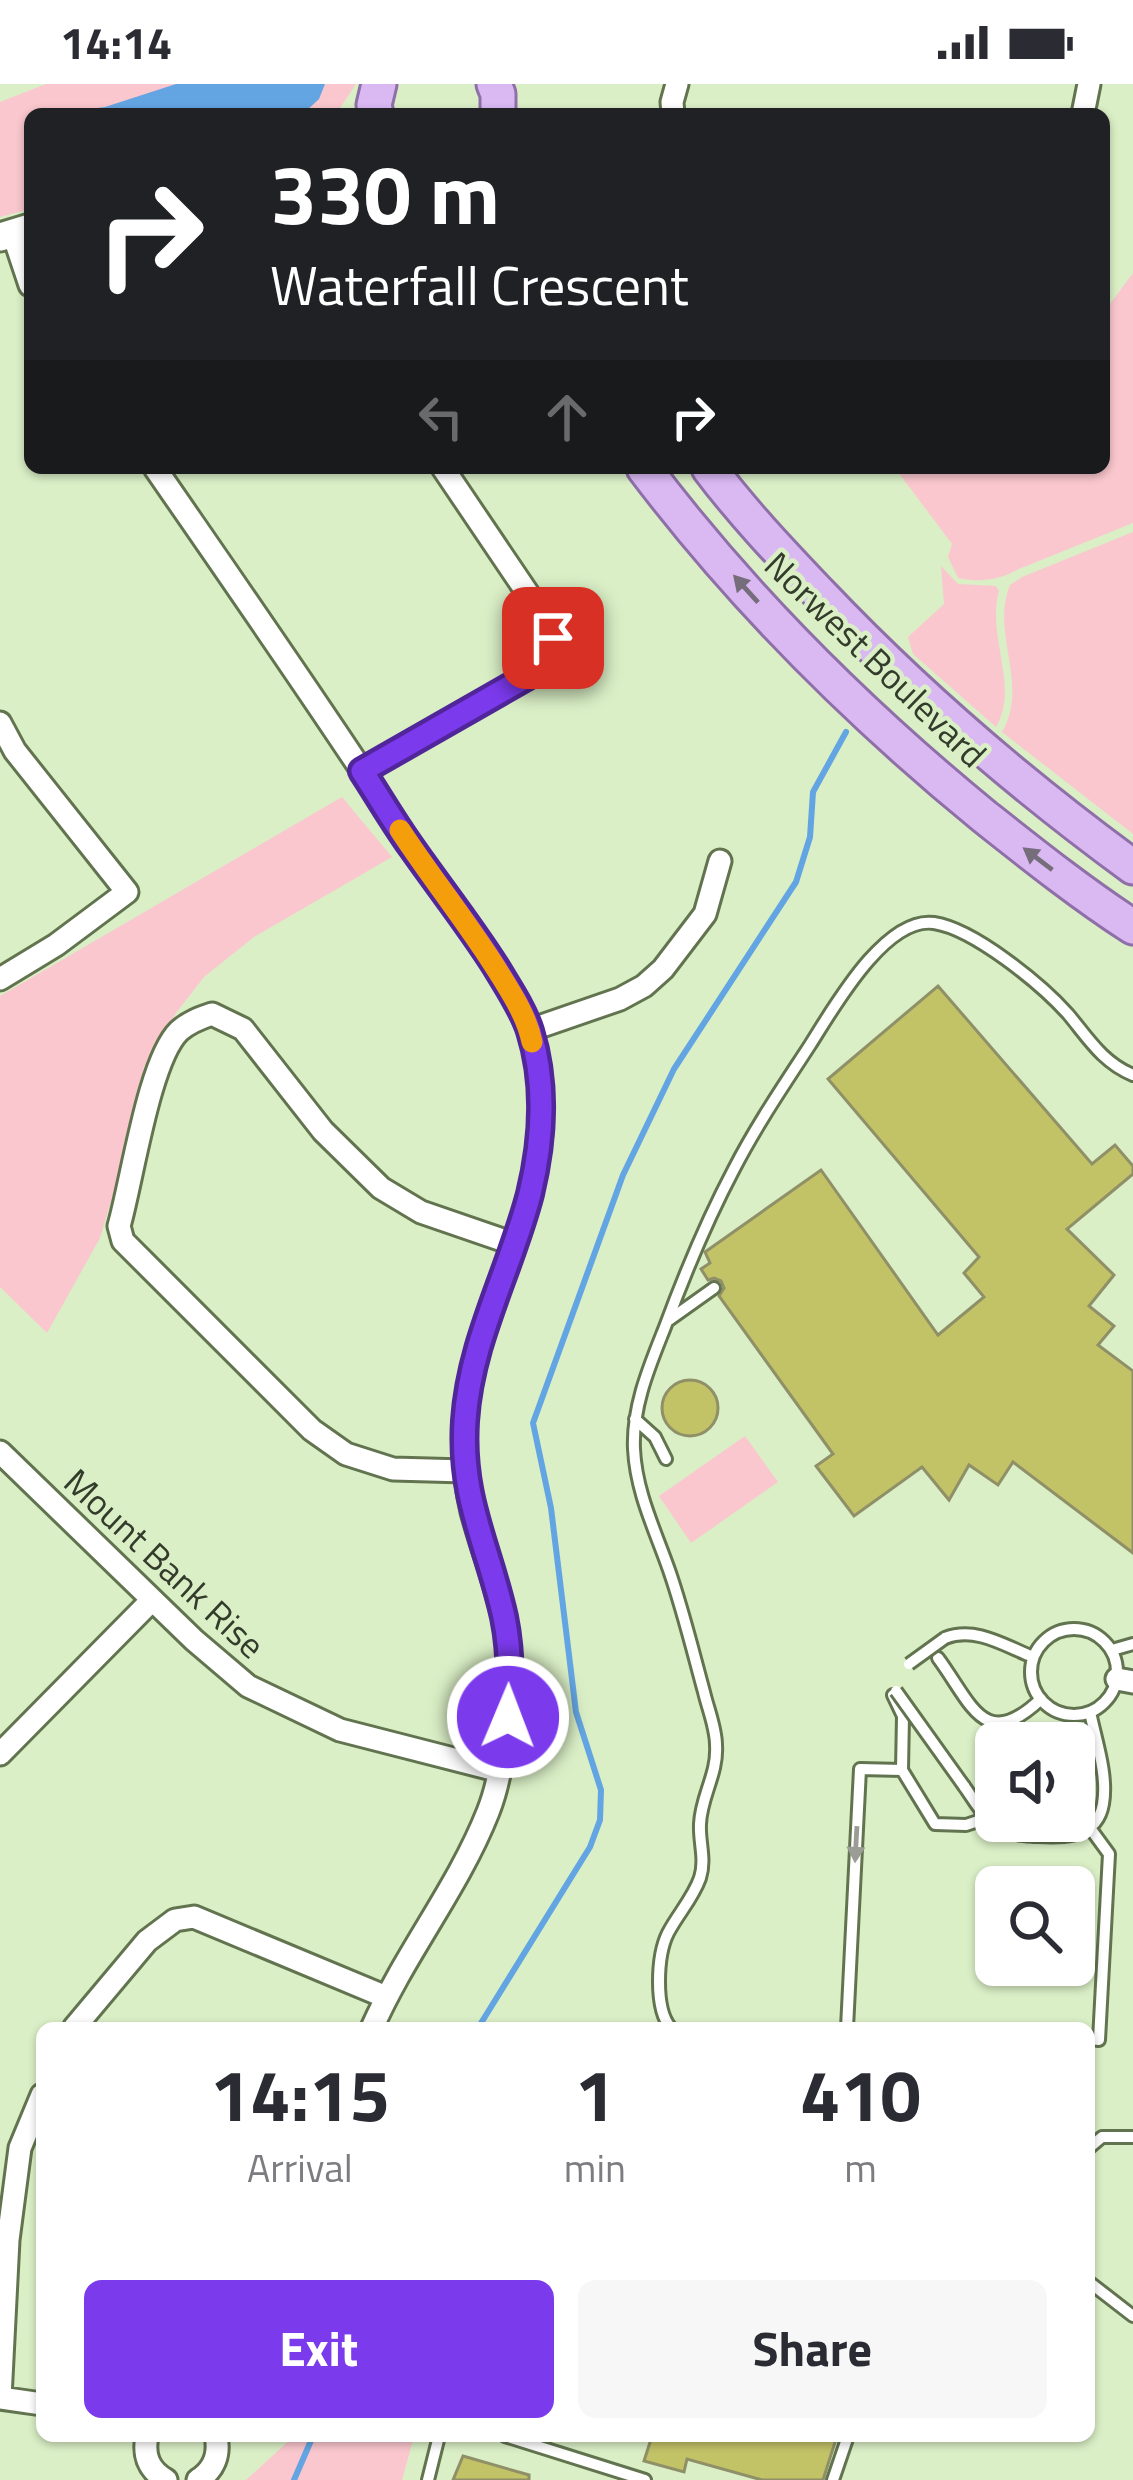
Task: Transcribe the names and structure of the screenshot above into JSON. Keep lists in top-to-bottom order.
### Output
{
  "streets": {
    "main road": ["Norwest Boulevard"],
    "street": ["Mount Bank Rise"]
  },
  "page": {
    "status": "14:14",
    "turn": ["330 m", "Waterfall Crescent"],
    "eta": [
      "14:15",
      "Arrival",
      "1",
      "min",
      "410",
      "m"
    ],
    "buttons": ["Exit", "Share"]
  }
}
